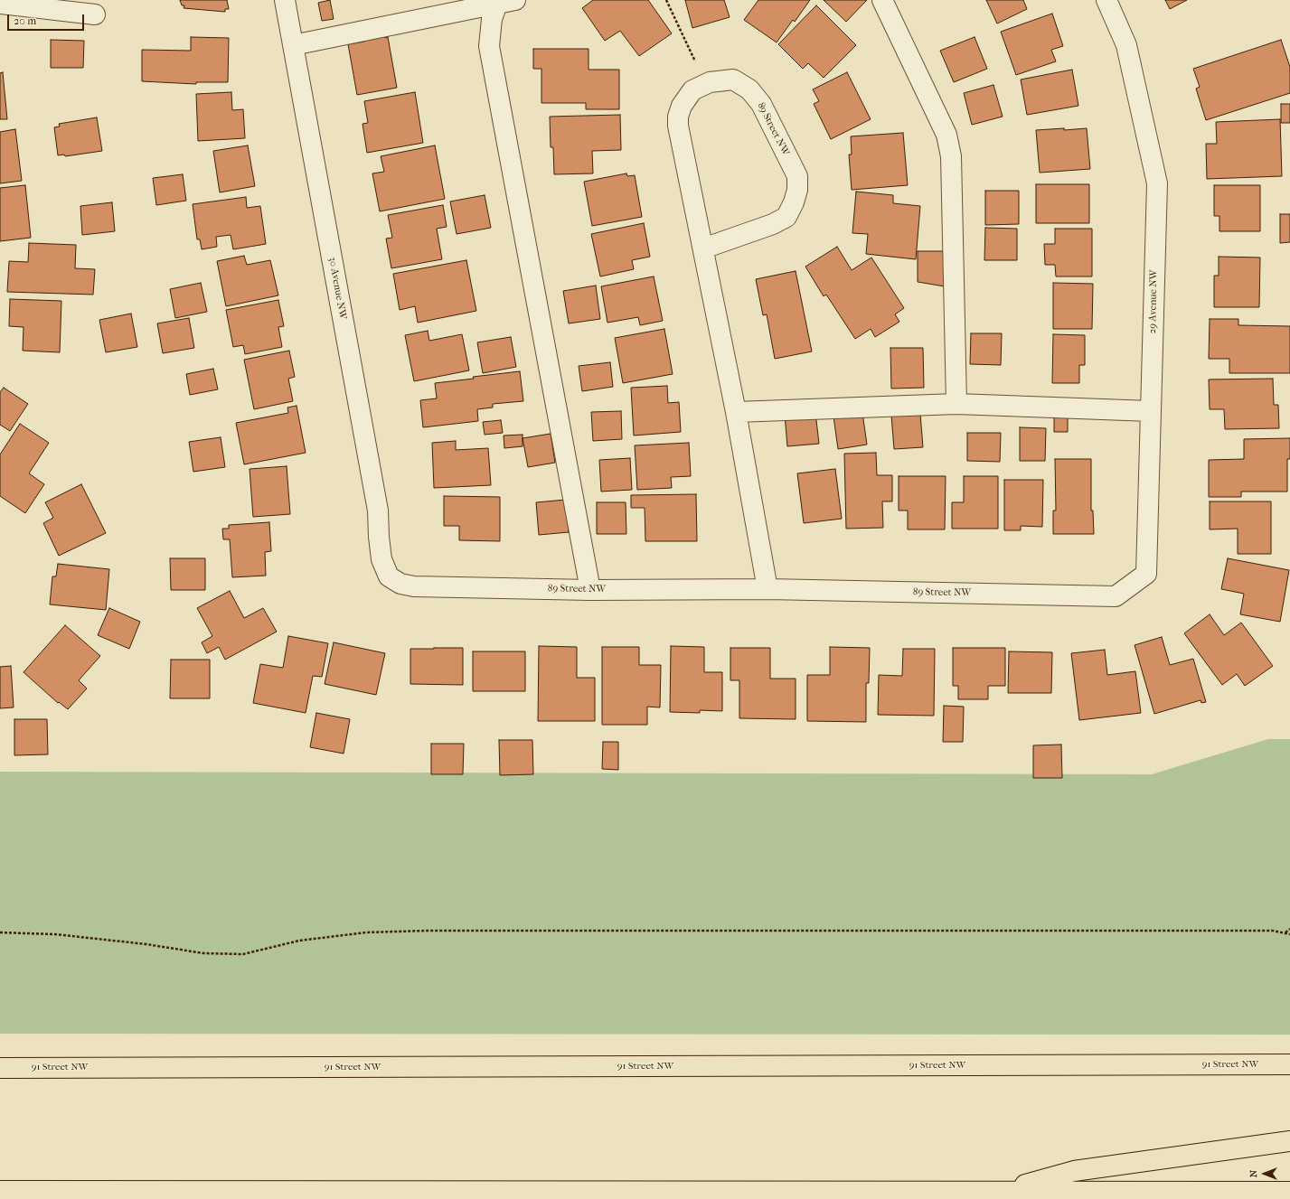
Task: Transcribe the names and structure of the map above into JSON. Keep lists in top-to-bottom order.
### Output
{
  "streets": {
    "main road": ["91 Street NW"],
    "street": ["89 Street NW", "30 Avenue NW", "29 Avenue NW"]
  },
  "crossings": [
    ["89 Street NW", "30 Avenue NW"],
    ["89 Street NW", "29 Avenue NW"]
  ],
  "scale_bar": "20 m",
  "north": "left"
}
